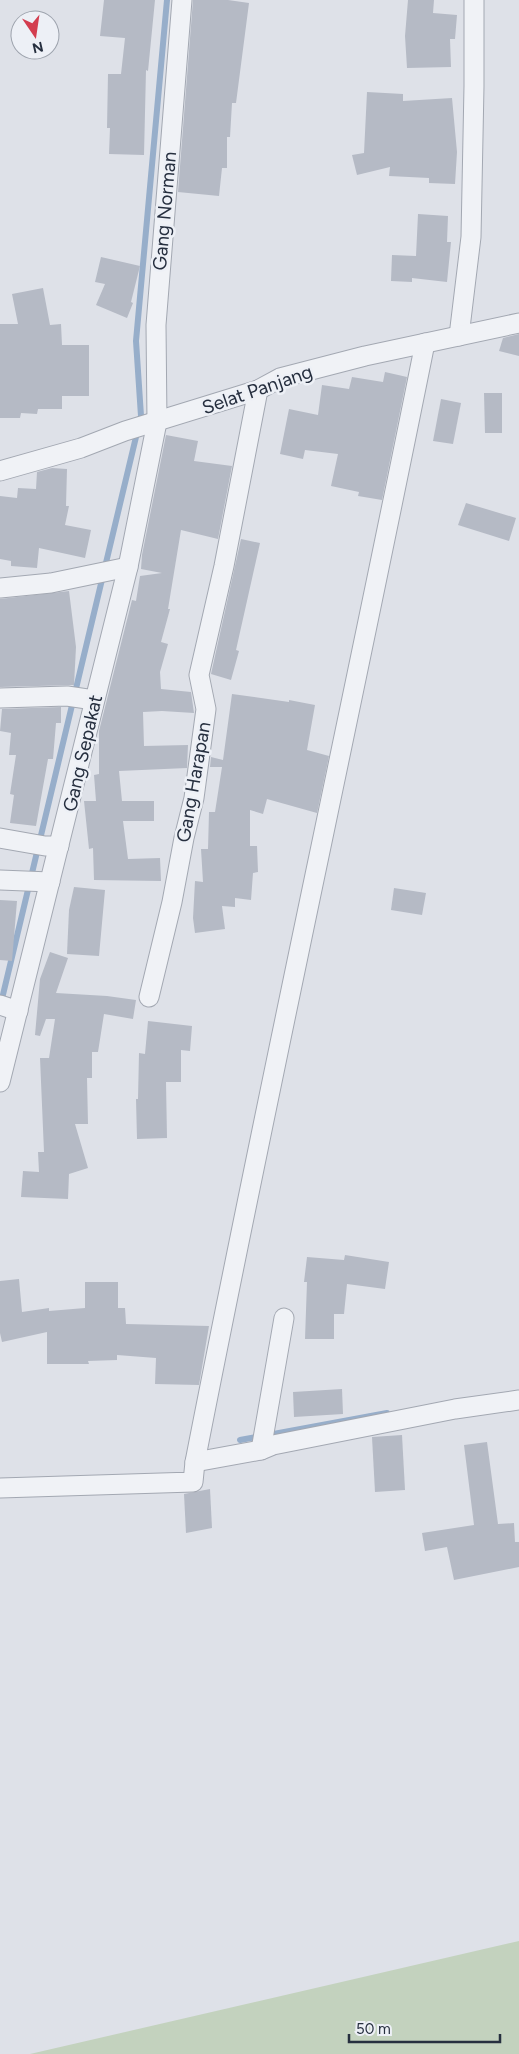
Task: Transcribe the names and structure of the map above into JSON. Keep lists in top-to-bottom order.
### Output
{
  "streets": {
    "street": [
      "Gang Norman",
      "Selat Panjang",
      "Gang Sepakat",
      "Gang Harapan"
    ]
  },
  "crossings": [
    ["Gang Norman", "Selat Panjang"],
    ["Gang Norman", "Gang Sepakat"],
    ["Selat Panjang", "Gang Sepakat"],
    ["Selat Panjang", "Gang Harapan"]
  ],
  "scale_bar": "50 m",
  "north": "bottom"
}
